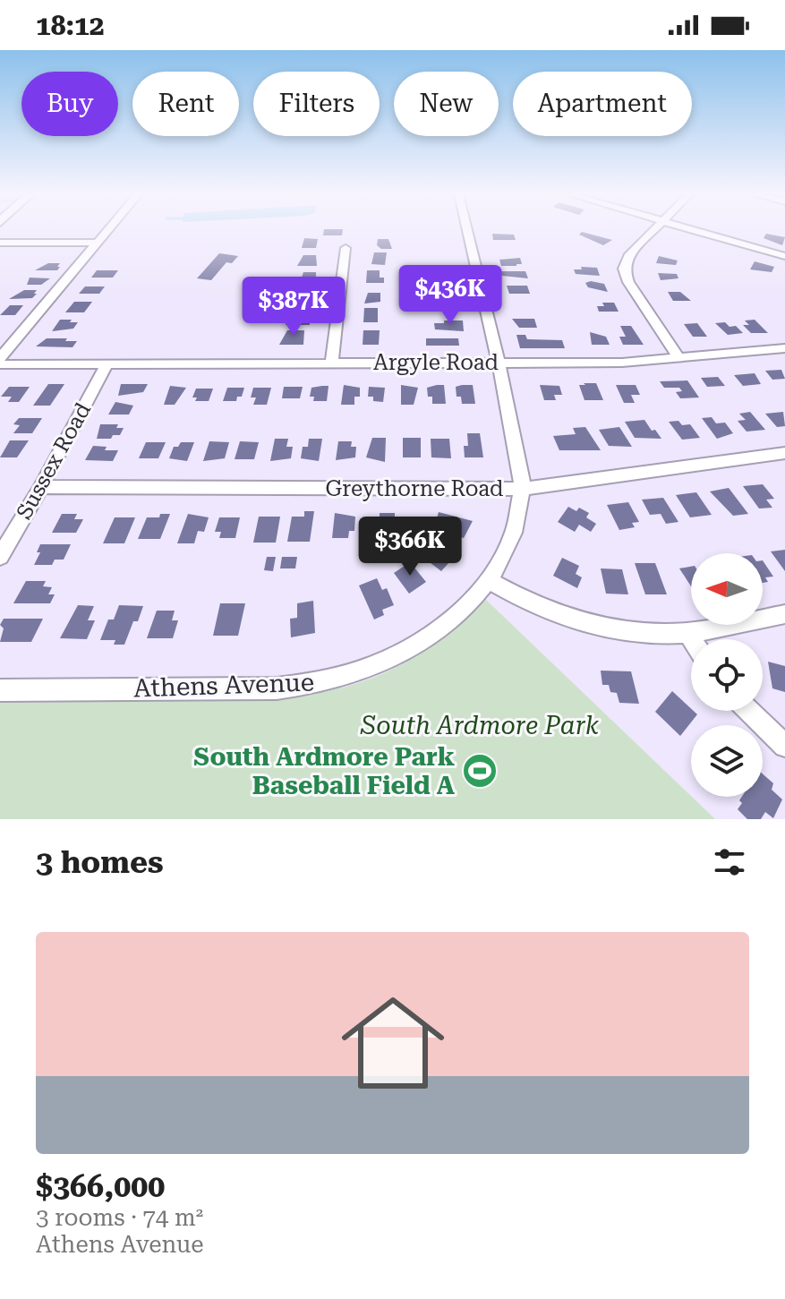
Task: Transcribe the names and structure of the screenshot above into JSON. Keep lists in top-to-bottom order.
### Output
{
  "streets": {
    "street": [
      "Argyle Road",
      "Sussex Road",
      "Greythorne Road",
      "Athens Avenue"
    ]
  },
  "crossings": [
    ["Argyle Road", "Sussex Road"],
    ["Argyle Road", "Athens Avenue"],
    ["Sussex Road", "Greythorne Road"],
    ["Greythorne Road", "Athens Avenue"]
  ],
  "parks": ["South Ardmore Park"],
  "places": {
    "sports": ["South Ardmore Park Baseball Field A"]
  },
  "north": "left",
  "page": {
    "status": "18:12",
    "chip": [
      "Buy",
      "Rent",
      "Filters",
      "New",
      "Apartment"
    ],
    "price": ["$436K", "$387K", "$366K"],
    "heading": "3 homes",
    "list": [
      {
        "name": "$366,000",
        "note": "3 rooms · 74 m² · Athens Avenue"
      }
    ]
  }
}
